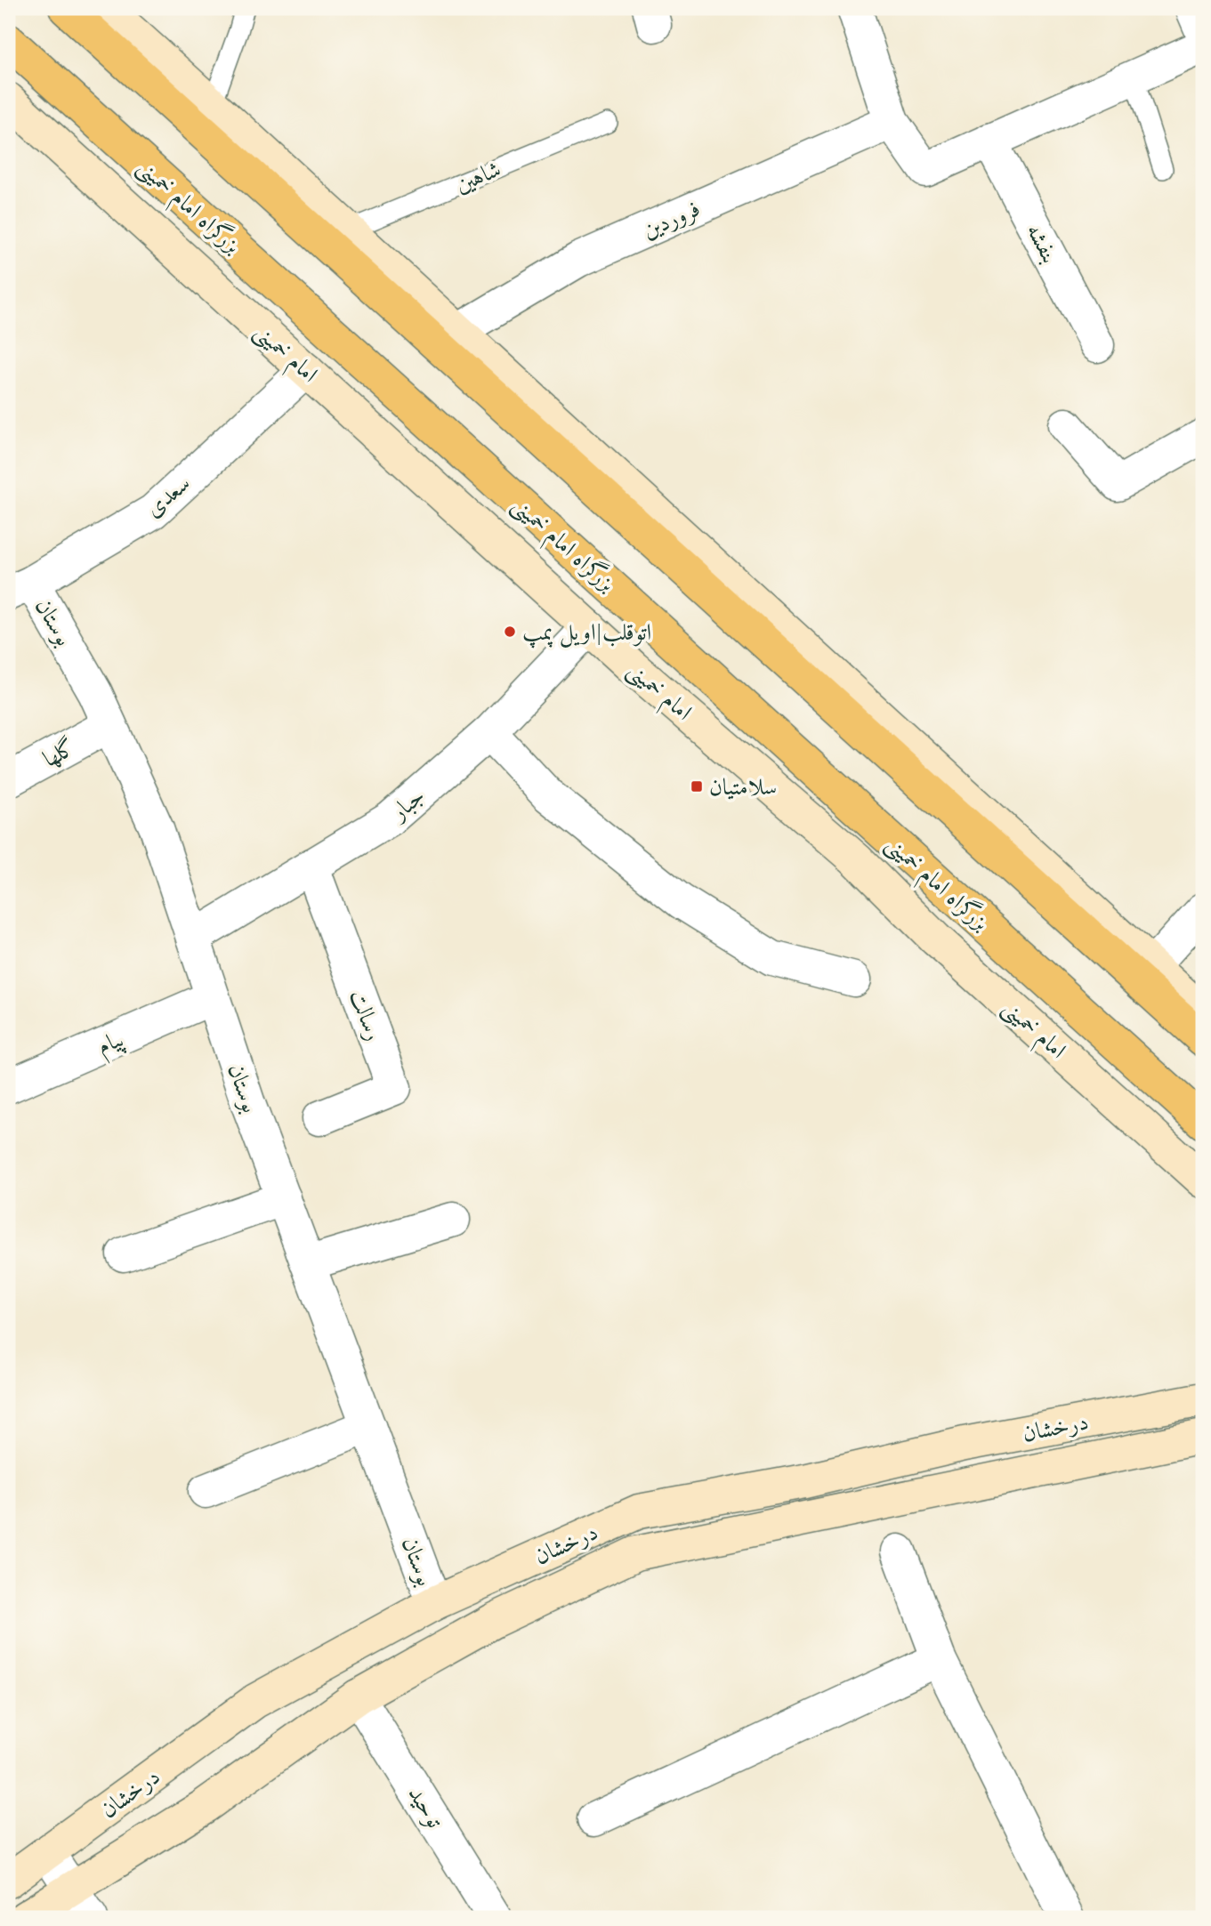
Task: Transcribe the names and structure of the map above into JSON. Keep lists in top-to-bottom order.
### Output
{
  "streets": {
    "highway": ["بزرگراه امام خمینی"],
    "main road": ["امام خمینی", "درخشان"],
    "street": [
      "فروردین",
      "بنفشه",
      "سعدی",
      "بوستان",
      "گلها",
      "جبار",
      "رسالت",
      "پیام",
      "توحید"
    ],
    "lane": ["شاهین"]
  },
  "crossings": [
    ["امام خمینی", "سعدی"],
    ["امام خمینی", "جبار"],
    ["سعدی", "بوستان"],
    ["بوستان", "گلها"],
    ["بوستان", "جبار"],
    ["بوستان", "پیام"],
    ["بوستان", "درخشان"],
    ["جبار", "رسالت"],
    ["درخشان", "توحید"]
  ],
  "places": {
    "other": ["اتوقلب|اویل پمپ"],
    "transit": ["سلامتیان"]
  }
}
